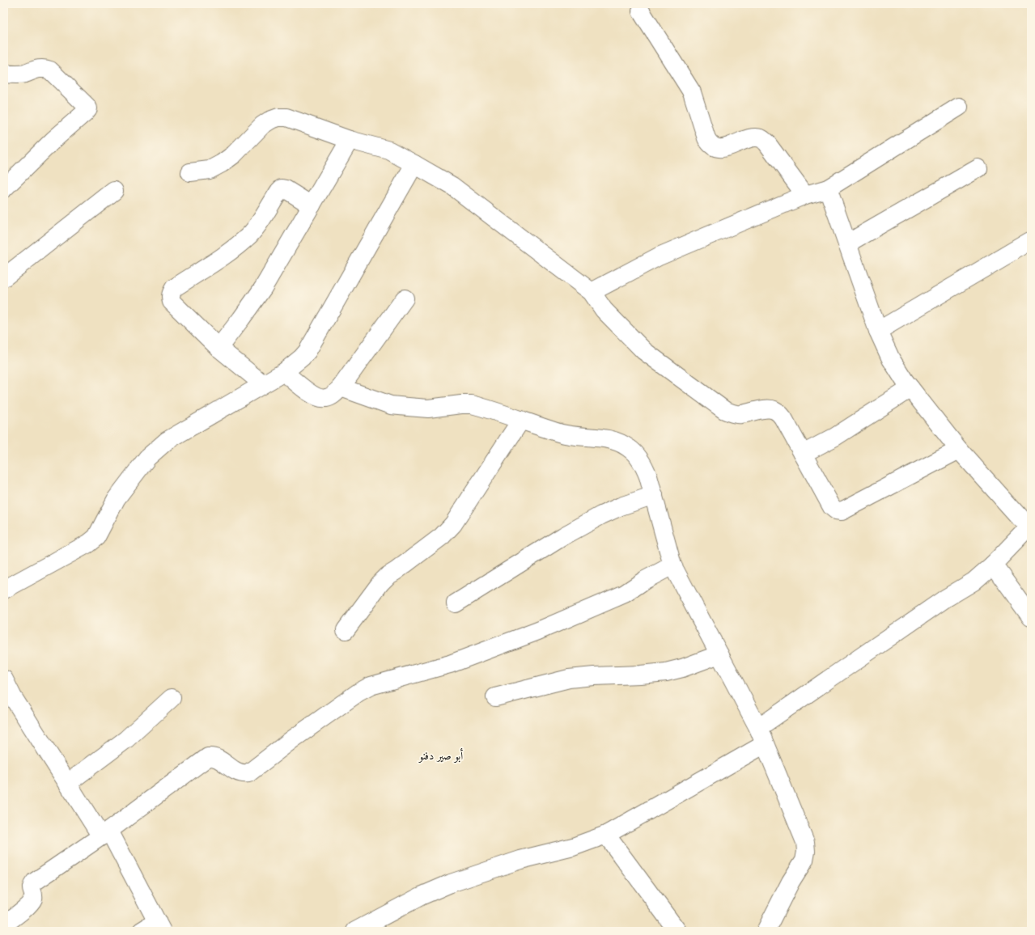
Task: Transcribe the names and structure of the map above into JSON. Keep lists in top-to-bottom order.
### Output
{
  "districts": ["أبو صير دفنو"]
}
